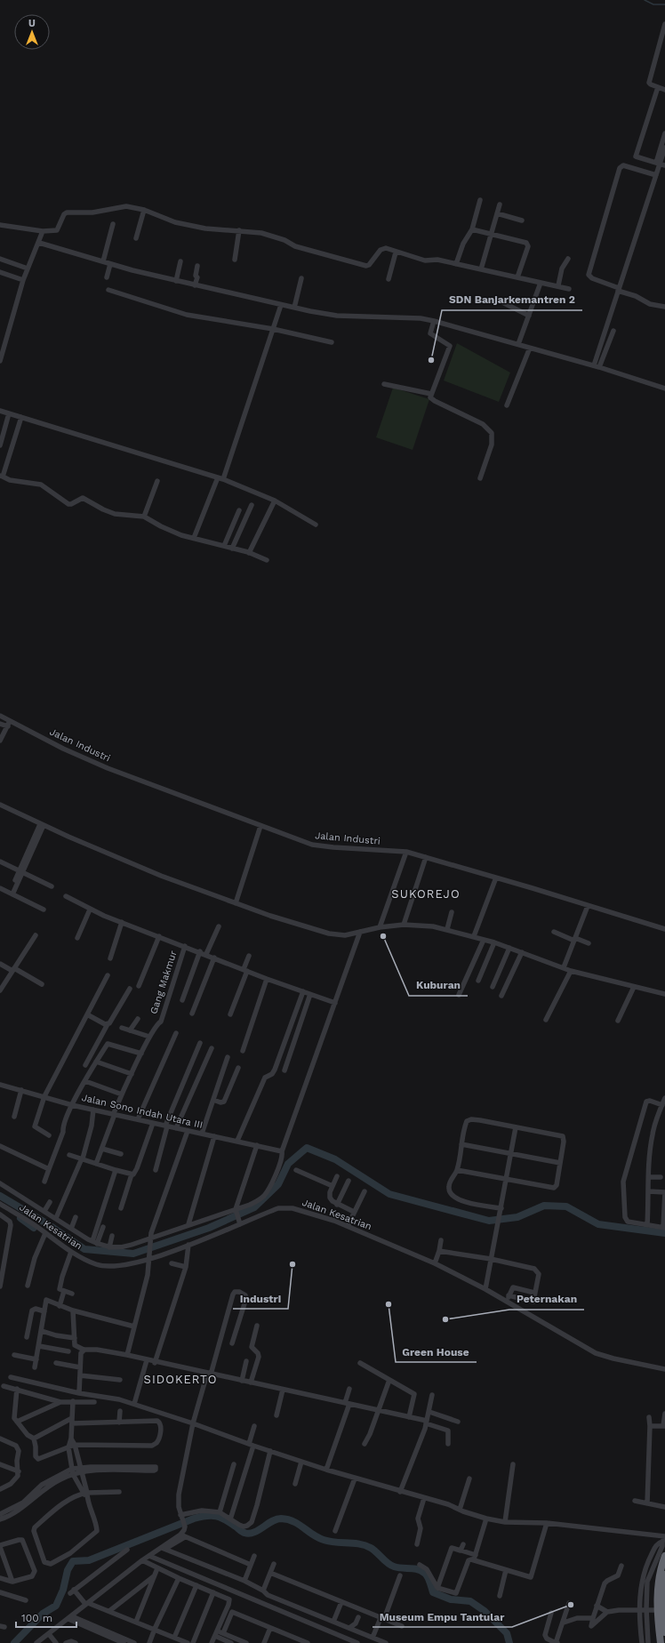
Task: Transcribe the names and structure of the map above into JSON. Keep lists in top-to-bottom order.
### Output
{
  "streets": {
    "street": [
      "Jalan Industri",
      "Gang Makmur",
      "Jalan Sono Indah Utara III",
      "Jalan Kesatrian"
    ]
  },
  "crossings": [
    ["Gang Makmur", "Jalan Sono Indah Utara III"]
  ],
  "districts": ["SUKOREJO", "SIDOKERTO"],
  "places": [
    "SDN Banjarkemantren 2",
    "Kuburan",
    "Industri",
    "Green House",
    "Peternakan",
    "Museum Empu Tantular"
  ],
  "scale_bar": "100 m",
  "north": "top"
}
